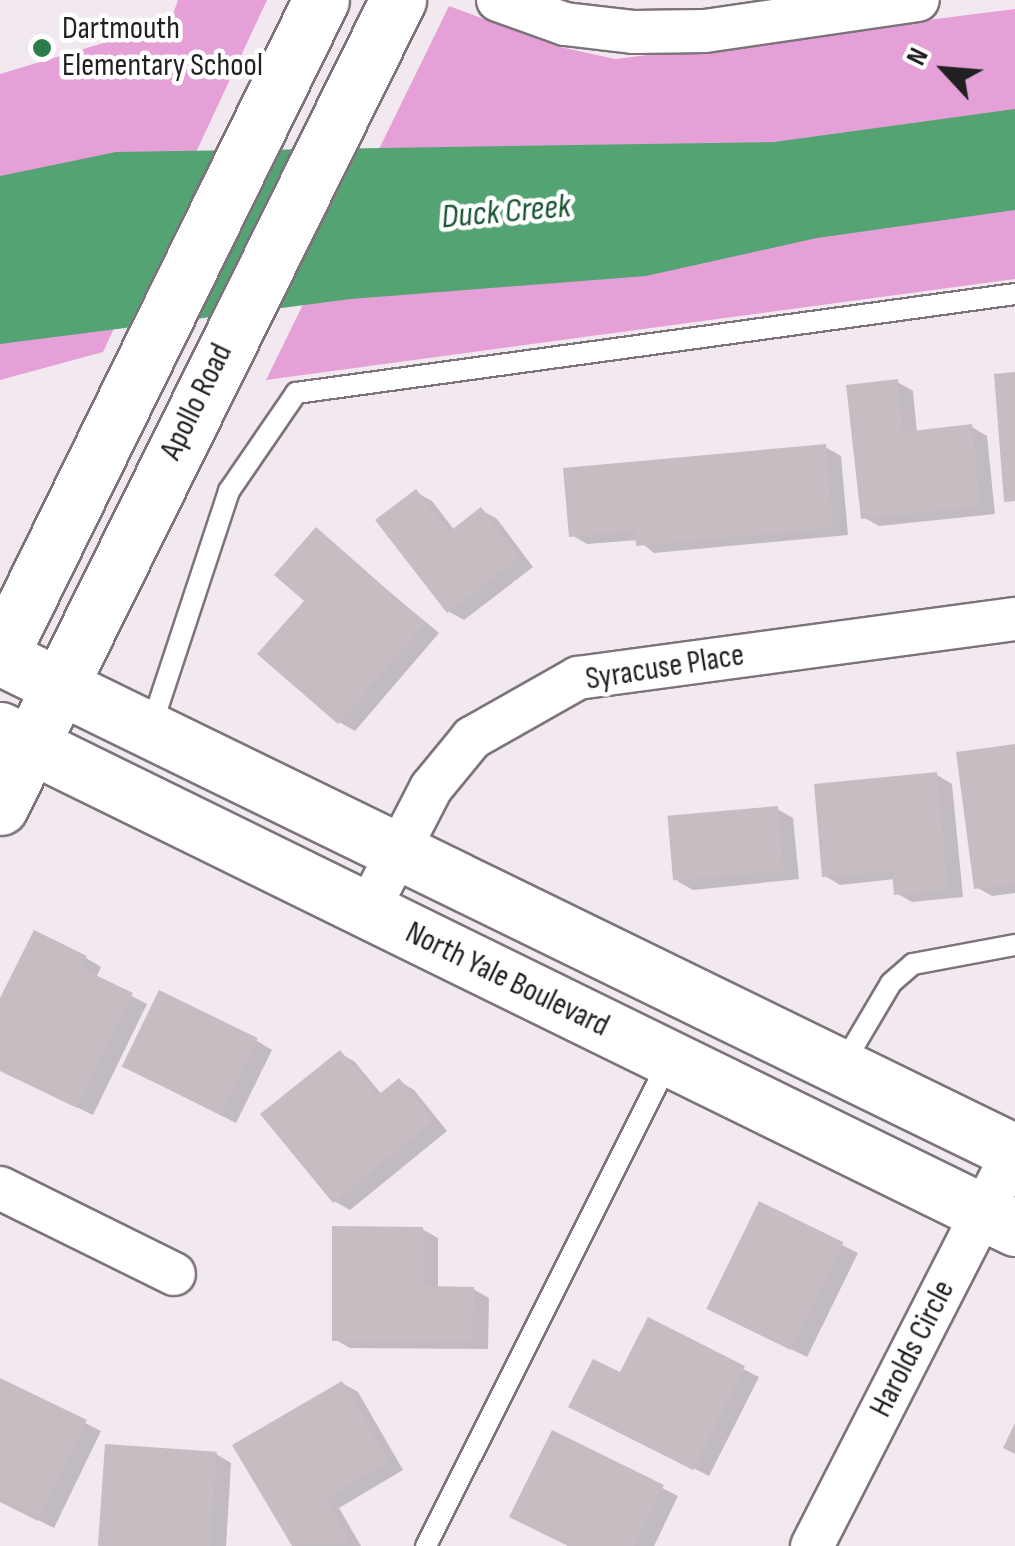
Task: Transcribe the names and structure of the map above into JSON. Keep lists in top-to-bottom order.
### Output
{
  "streets": {
    "street": [
      "Apollo Road",
      "Syracuse Place",
      "North Yale Boulevard",
      "Harolds Circle"
    ]
  },
  "crossings": [
    ["Apollo Road", "North Yale Boulevard"],
    ["Syracuse Place", "North Yale Boulevard"],
    ["North Yale Boulevard", "Harolds Circle"]
  ],
  "water": ["Duck Creek"],
  "places": ["Dartmouth Elementary School"],
  "north": "top left"
}
